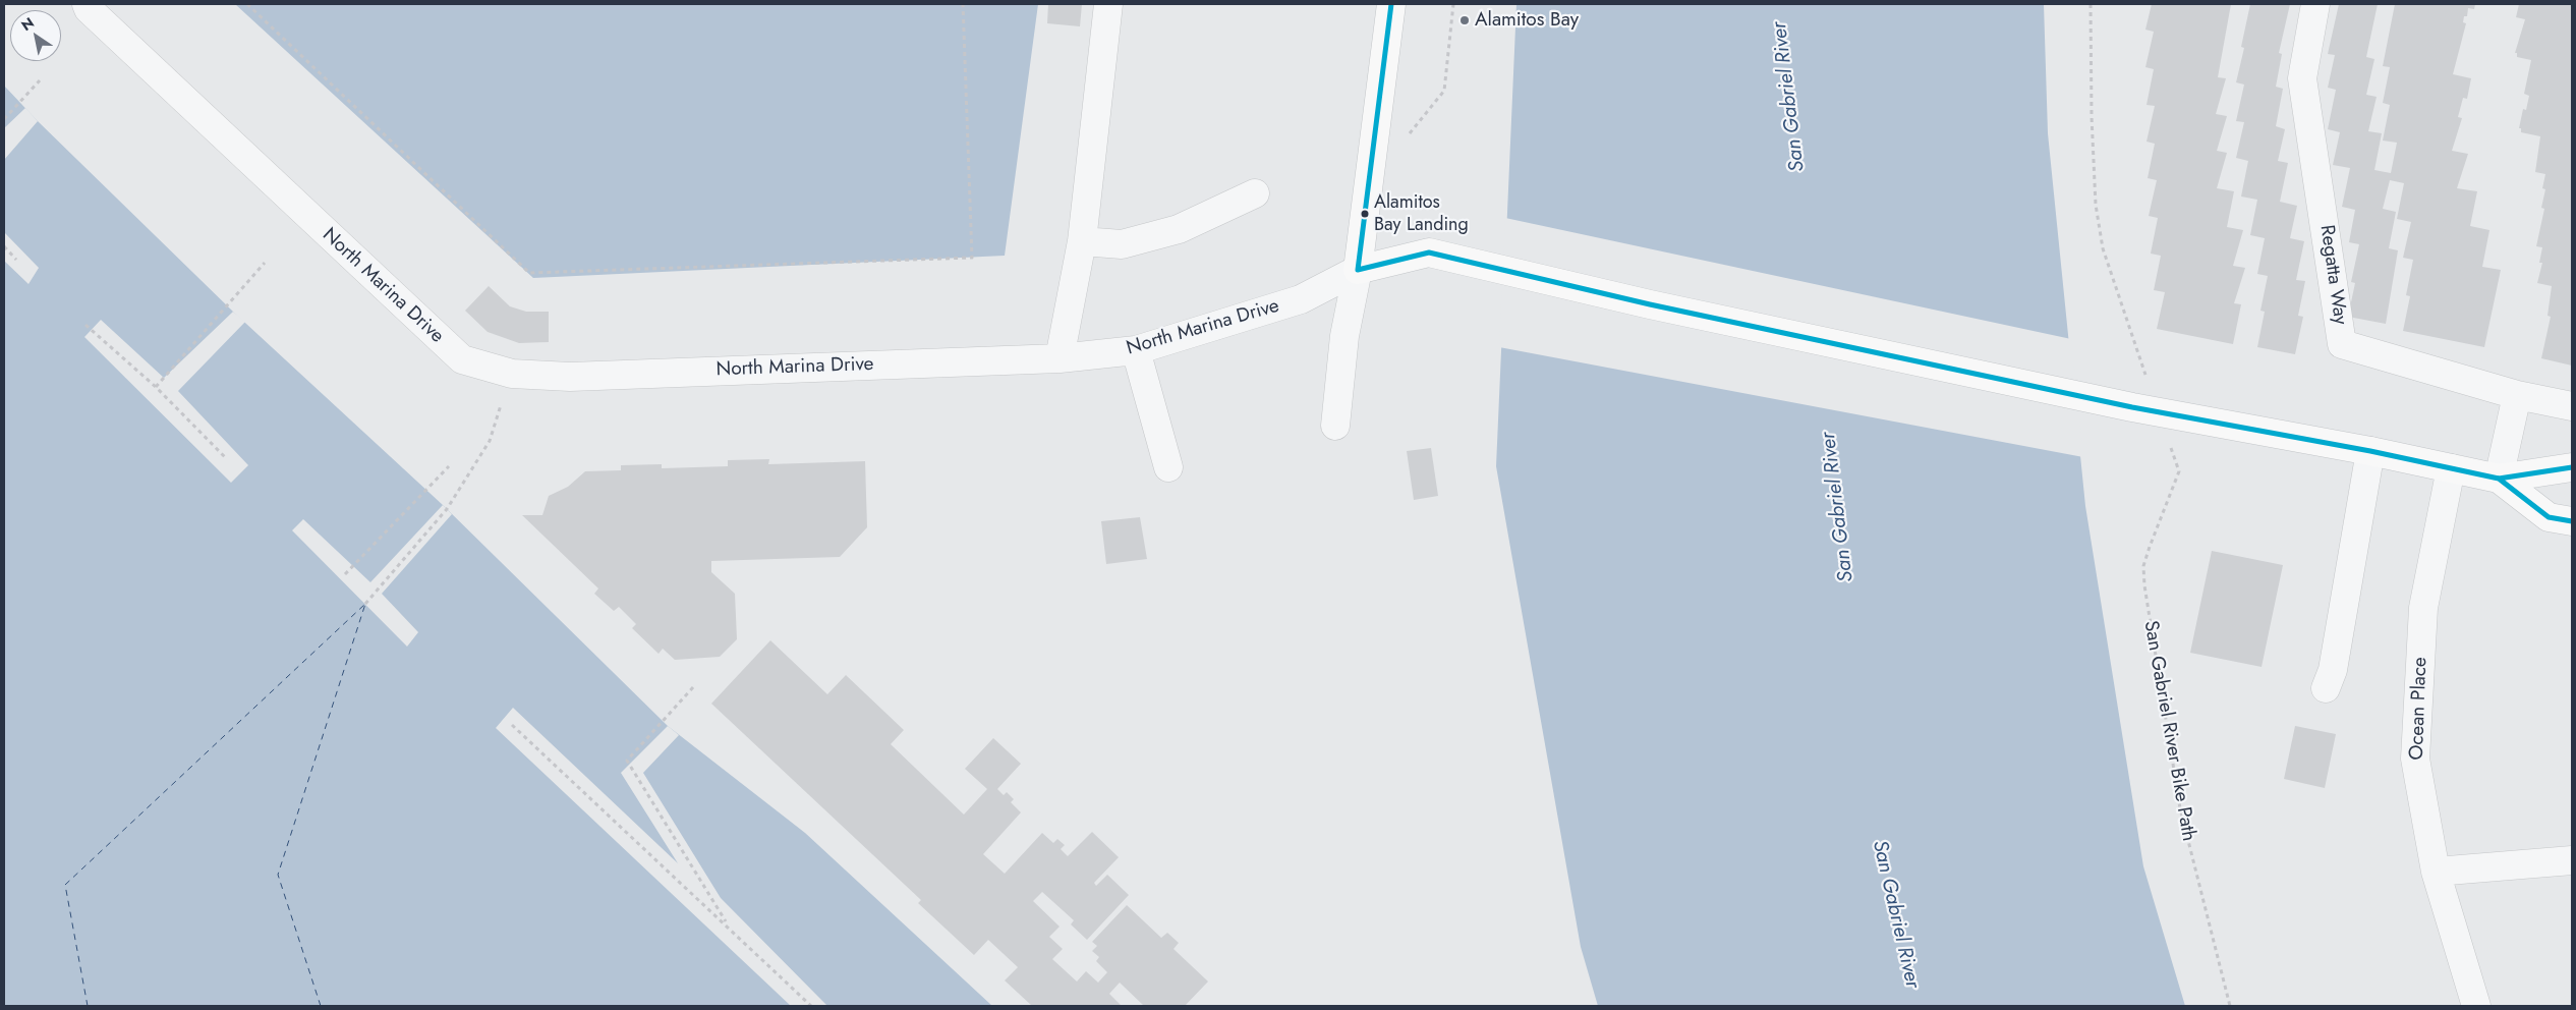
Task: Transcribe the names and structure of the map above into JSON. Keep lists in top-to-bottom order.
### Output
{
  "streets": {
    "street": ["Regatta Way", "North Marina Drive", "Ocean Place"],
    "path": ["San Gabriel River Bike Path"]
  },
  "water": ["San Gabriel River"],
  "places": ["Alamitos Bay", "Alamitos Bay Landing"],
  "north": "top left"
}
